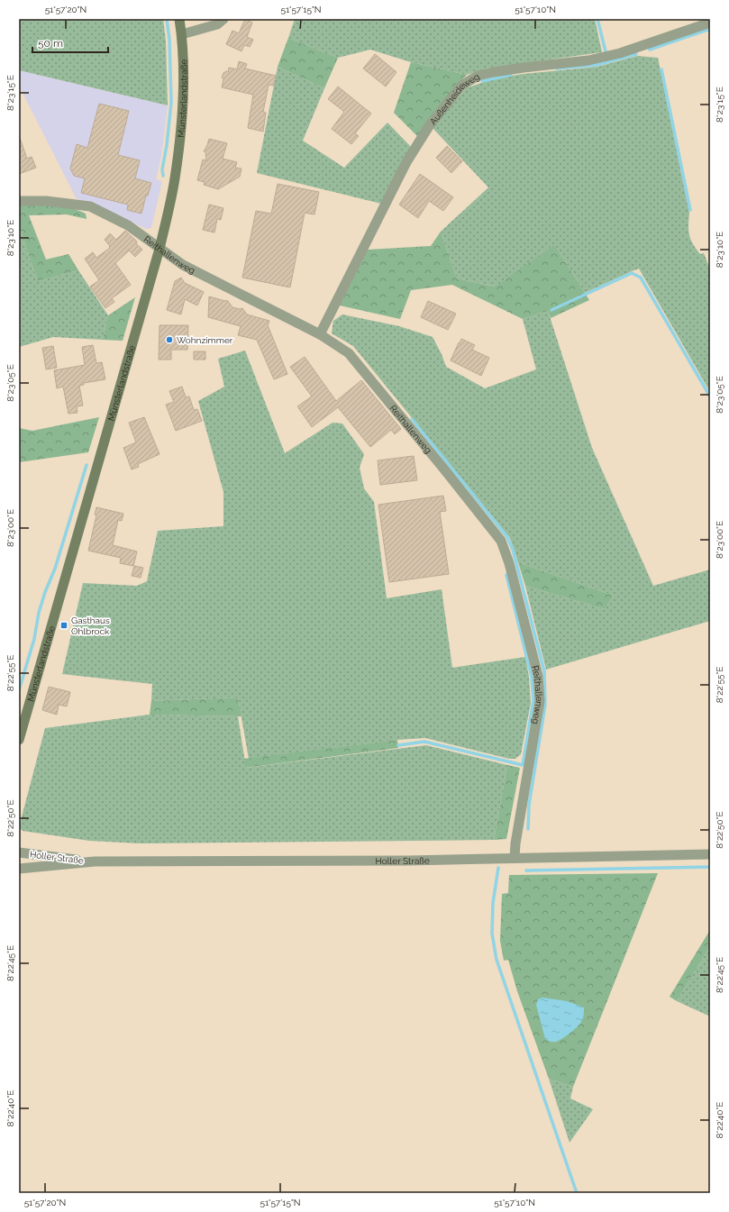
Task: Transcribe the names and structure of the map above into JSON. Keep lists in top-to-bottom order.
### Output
{
  "streets": {
    "main road": ["Münsterlandstraße"],
    "street": ["Außenheideweg", "Reithallenweg", "Holler Straße"]
  },
  "crossings": [
    ["Münsterlandstraße", "Reithallenweg"],
    ["Außenheideweg", "Reithallenweg"],
    ["Reithallenweg", "Holler Straße"]
  ],
  "places": {
    "other": ["Wohnzimmer"],
    "transit": ["Gasthaus Ohlbrock"]
  },
  "scale_bar": "50 m",
  "coordinates": [
    "51°57'20\"N",
    "51°57'15\"N",
    "51°57'10\"N",
    "8°23'15\"E",
    "8°23'10\"E",
    "8°23'05\"E",
    "8°23'00\"E",
    "8°22'55\"E",
    "8°22'50\"E",
    "8°22'45\"E",
    "8°22'40\"E"
  ]
}
